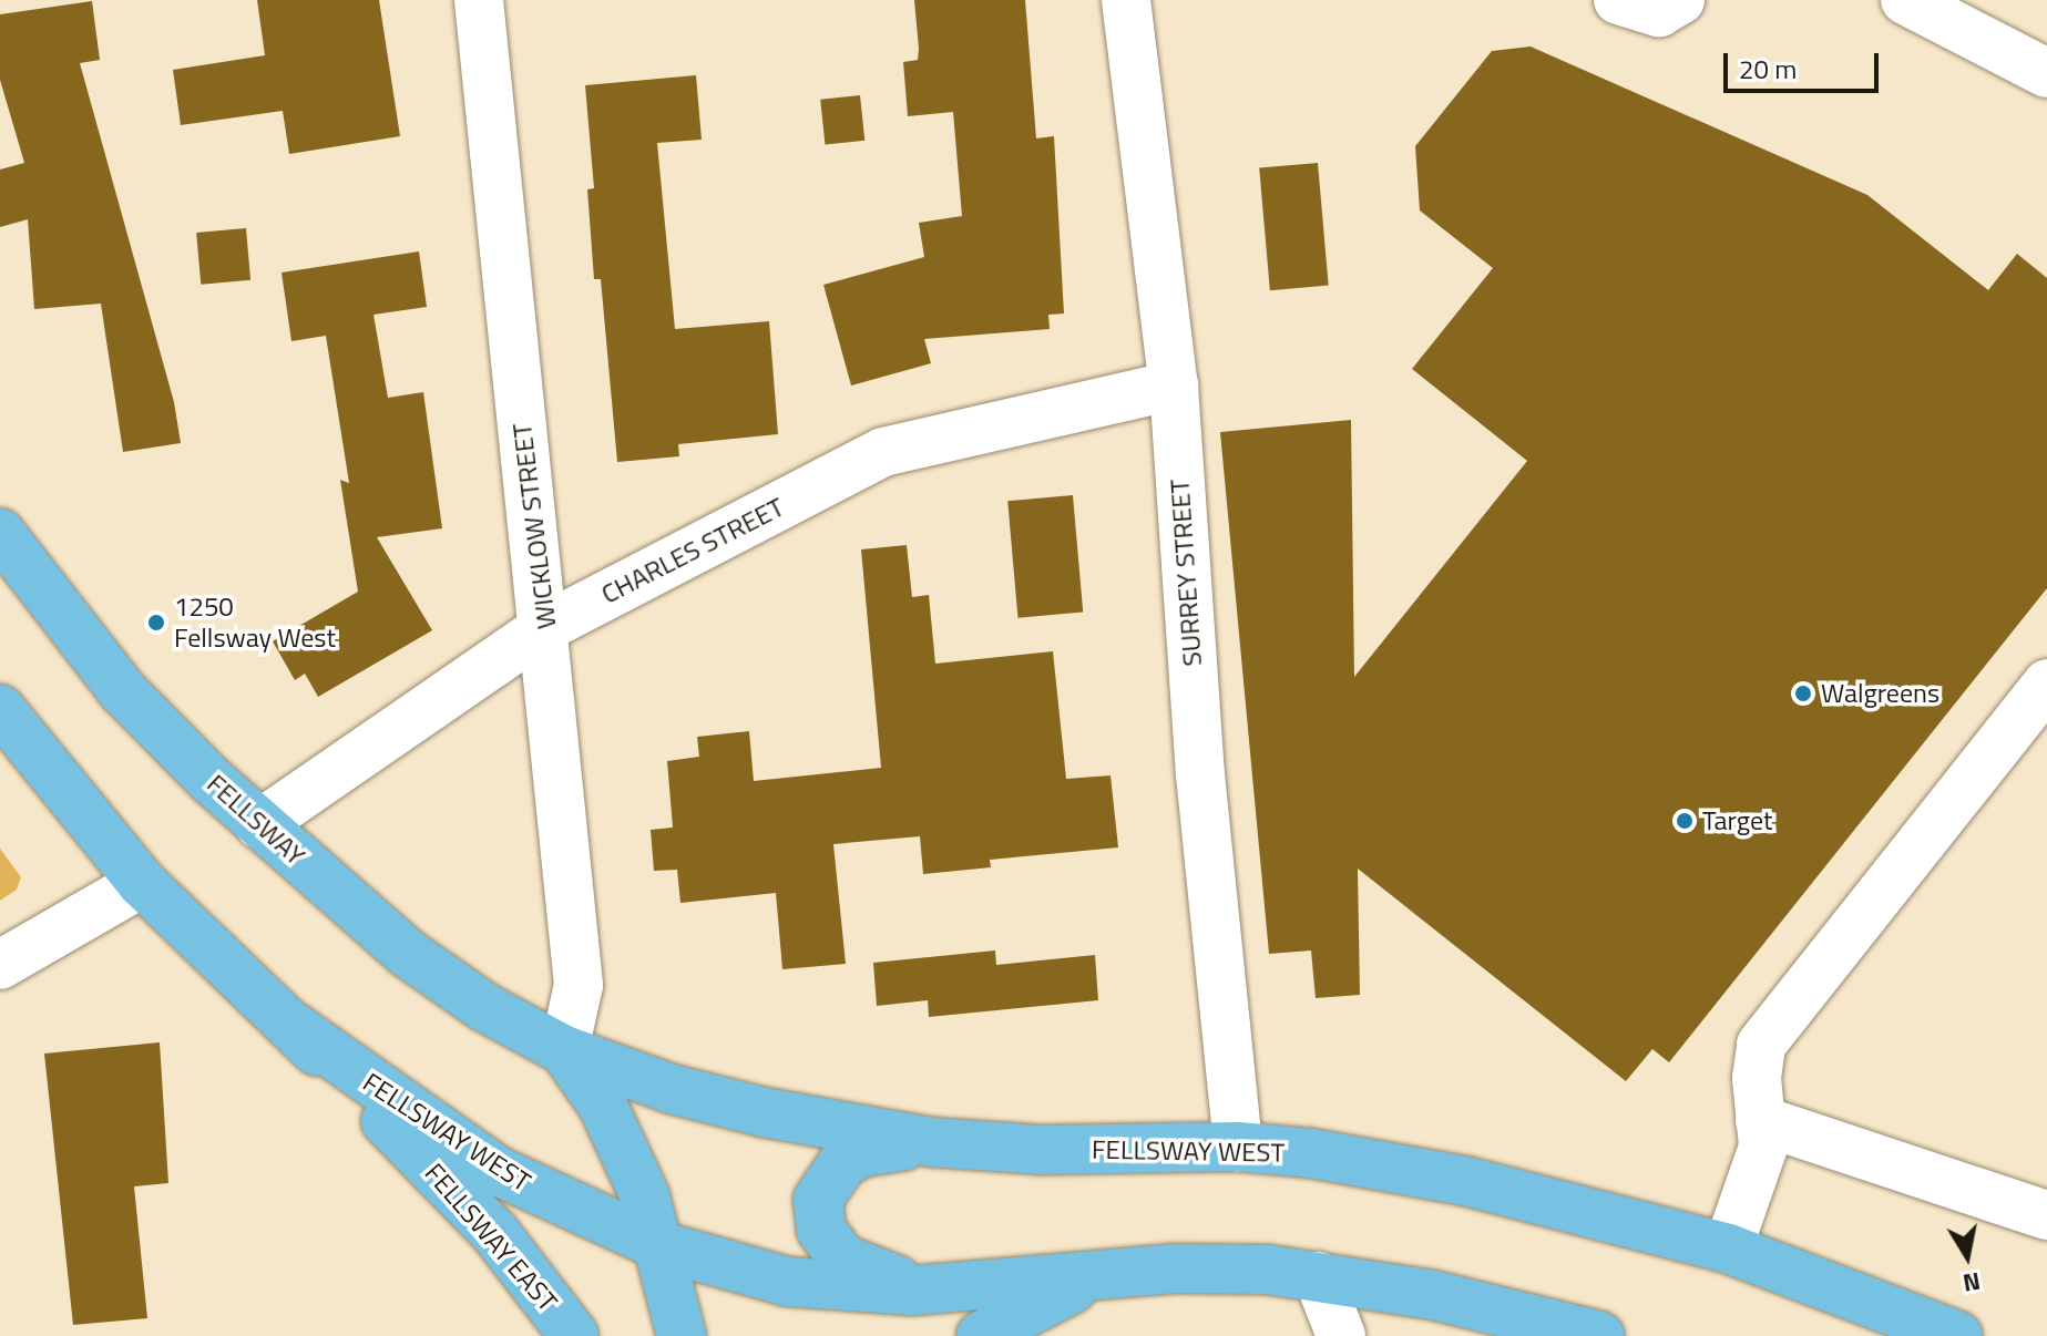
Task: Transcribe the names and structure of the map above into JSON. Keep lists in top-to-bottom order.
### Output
{
  "streets": {
    "main road": ["FELLSWAY", "FELLSWAY WEST", "FELLSWAY EAST"],
    "street": ["WICKLOW STREET", "CHARLES STREET", "SURREY STREET"]
  },
  "crossings": [
    ["WICKLOW STREET", "CHARLES STREET"],
    ["WICKLOW STREET", "FELLSWAY"],
    ["WICKLOW STREET", "FELLSWAY WEST"],
    ["CHARLES STREET", "SURREY STREET"],
    ["CHARLES STREET", "FELLSWAY"],
    ["SURREY STREET", "FELLSWAY WEST"],
    ["FELLSWAY", "FELLSWAY WEST"],
    ["FELLSWAY WEST", "FELLSWAY EAST"]
  ],
  "places": ["1250 Fellsway West", "Walgreens", "Target"],
  "scale_bar": "20 m",
  "north": "bottom"
}
